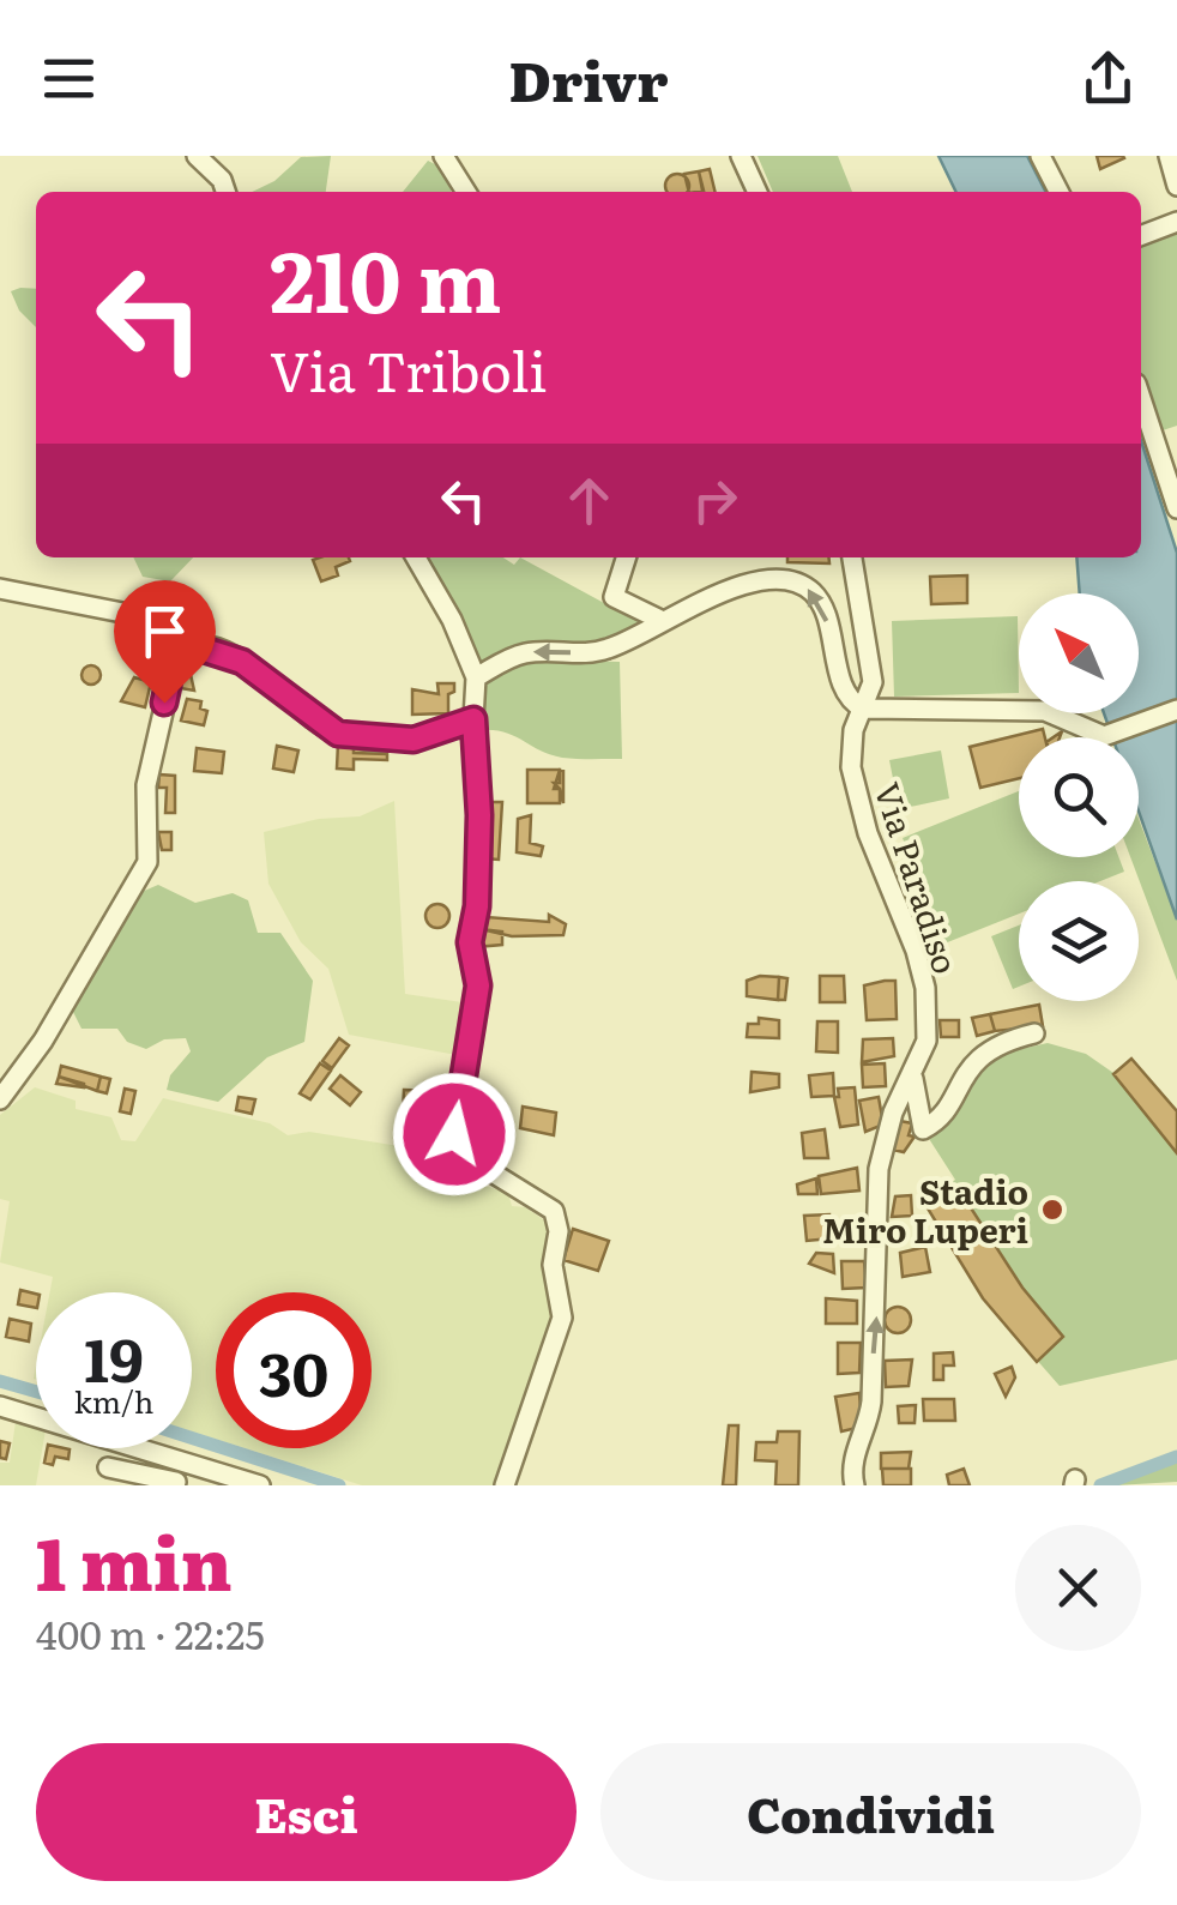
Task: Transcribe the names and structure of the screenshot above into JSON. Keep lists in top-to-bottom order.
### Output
{
  "streets": {
    "street": ["Via Paradiso"]
  },
  "one_way": ["Via Paradiso"],
  "places": ["Stadio Miro Luperi"],
  "north": "top left",
  "page": {
    "header": "Drivr",
    "turn": ["210 m", "Via Triboli"],
    "speed": "19 km/h",
    "limit": "30",
    "heading": ["1 min", "400 m · 22:25"],
    "buttons": ["Esci", "Condividi"]
  }
}
